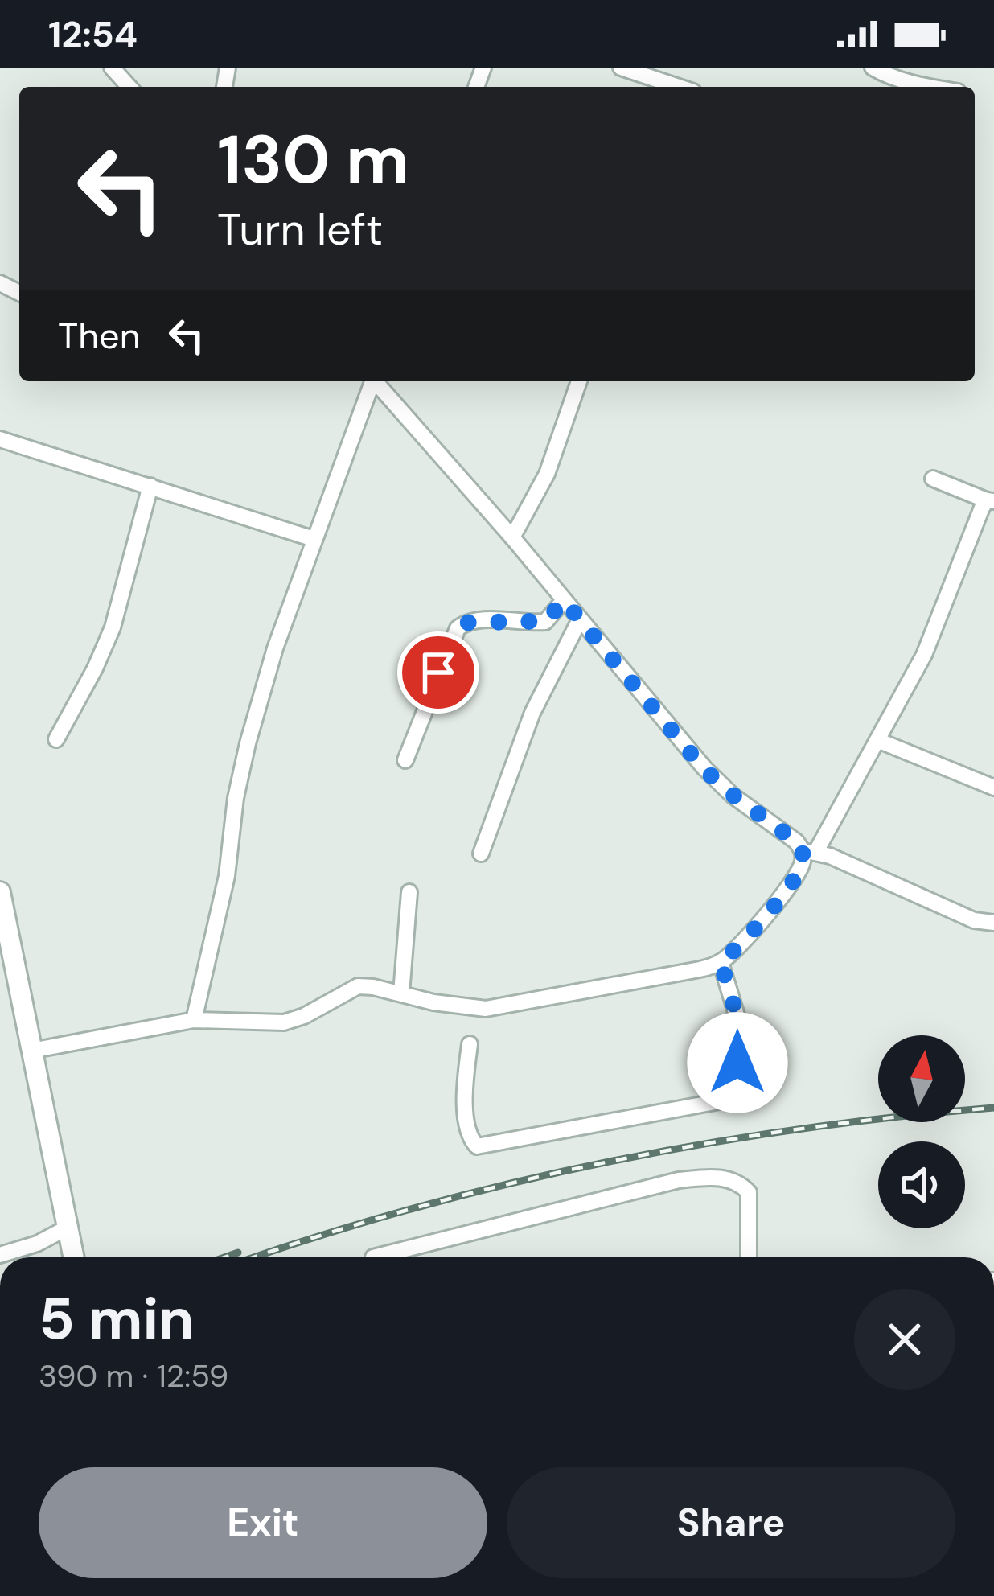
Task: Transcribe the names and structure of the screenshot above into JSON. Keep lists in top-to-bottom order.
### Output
{
  "north": "top",
  "page": {
    "status": "12:54",
    "turn": ["130 m", "Turn left"],
    "then": "Then",
    "heading": ["5 min", "390 m · 12:59"],
    "buttons": ["Exit", "Share"]
  }
}
